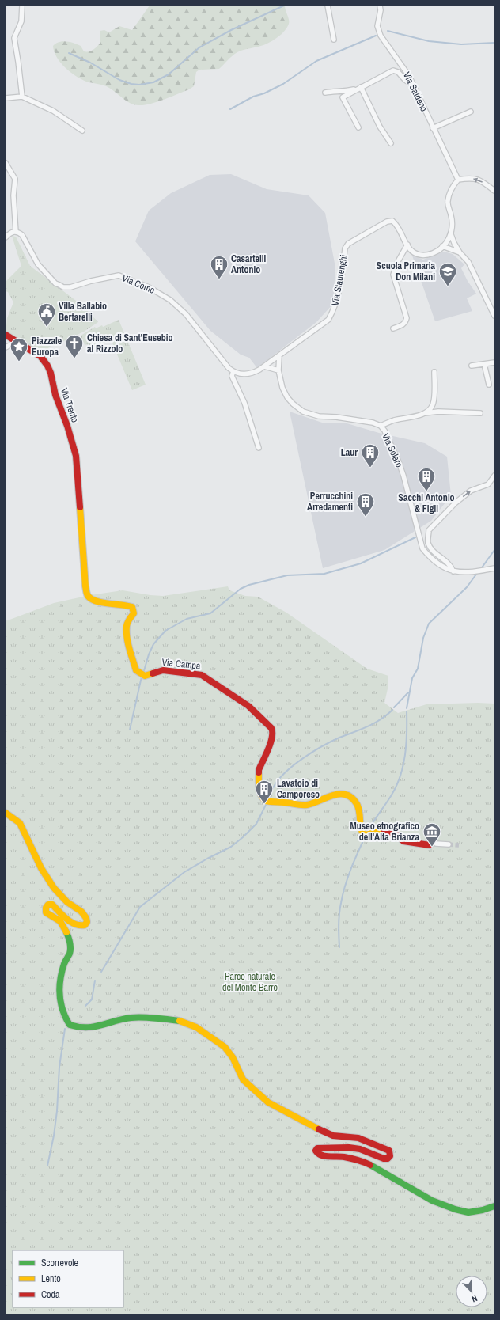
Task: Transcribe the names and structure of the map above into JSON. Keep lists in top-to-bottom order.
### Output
{
  "streets": {
    "street": [
      "Via Saideno",
      "Via Staurenghi",
      "Via Como",
      "Via Trento",
      "Via Solaro",
      "Via Campa"
    ]
  },
  "crossings": [
    ["Via Staurenghi", "Via Solaro"],
    ["Via Trento", "Via Campa"]
  ],
  "parks": ["Parco naturale del Monte Barro"],
  "places": {
    "building": [
      "Casartelli Antonio",
      "Laur",
      "Sacchi Antonio & Figli",
      "Perrucchini Arredamenti",
      "Lavatoio di Camporeso"
    ],
    "school or university": ["Scuola Primaria Don Milani"],
    "public building": ["Villa Ballabio Bertarelli"],
    "church": ["Chiesa di Sant'Eusebio al Rizzolo"],
    "place": ["Piazzale Europa"],
    "museum": ["Museo etnografico dell'Alta Brianza"]
  },
  "legend": ["Scorrevole", "Lento", "Coda"],
  "north": "bottom right"
}
